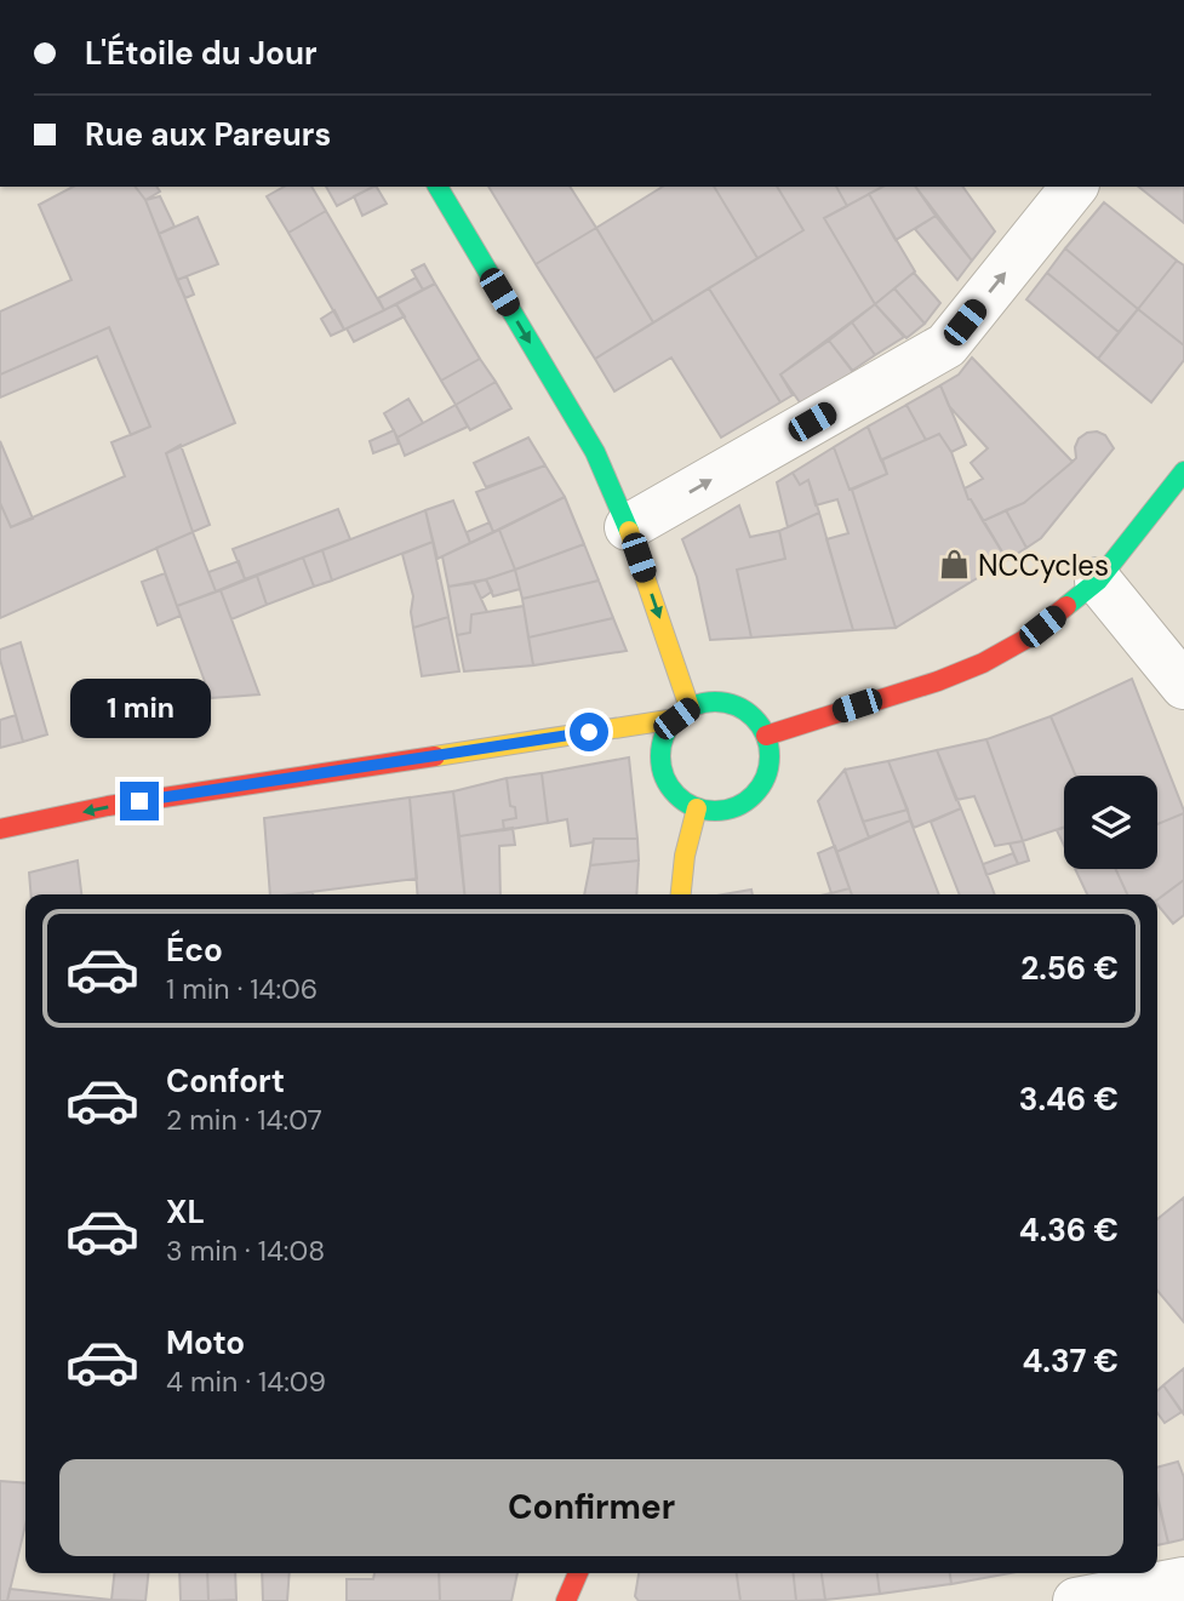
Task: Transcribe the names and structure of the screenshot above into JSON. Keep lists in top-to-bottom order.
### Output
{
  "places": {
    "shop": ["NCCycles"]
  },
  "page": {
    "banner": ["L'Étoile du Jour", "Rue aux Pareurs"],
    "bubble": "1 min",
    "list": [
      {
        "name": "Éco",
        "note": "1 min · 14:06",
        "value": "2.56 €"
      },
      {
        "name": "Confort",
        "note": "2 min · 14:07",
        "value": "3.46 €"
      },
      {
        "name": "XL",
        "note": "3 min · 14:08",
        "value": "4.36 €"
      },
      {
        "name": "Moto",
        "note": "4 min · 14:09",
        "value": "4.37 €"
      }
    ],
    "buttons": "Confirmer"
  }
}
